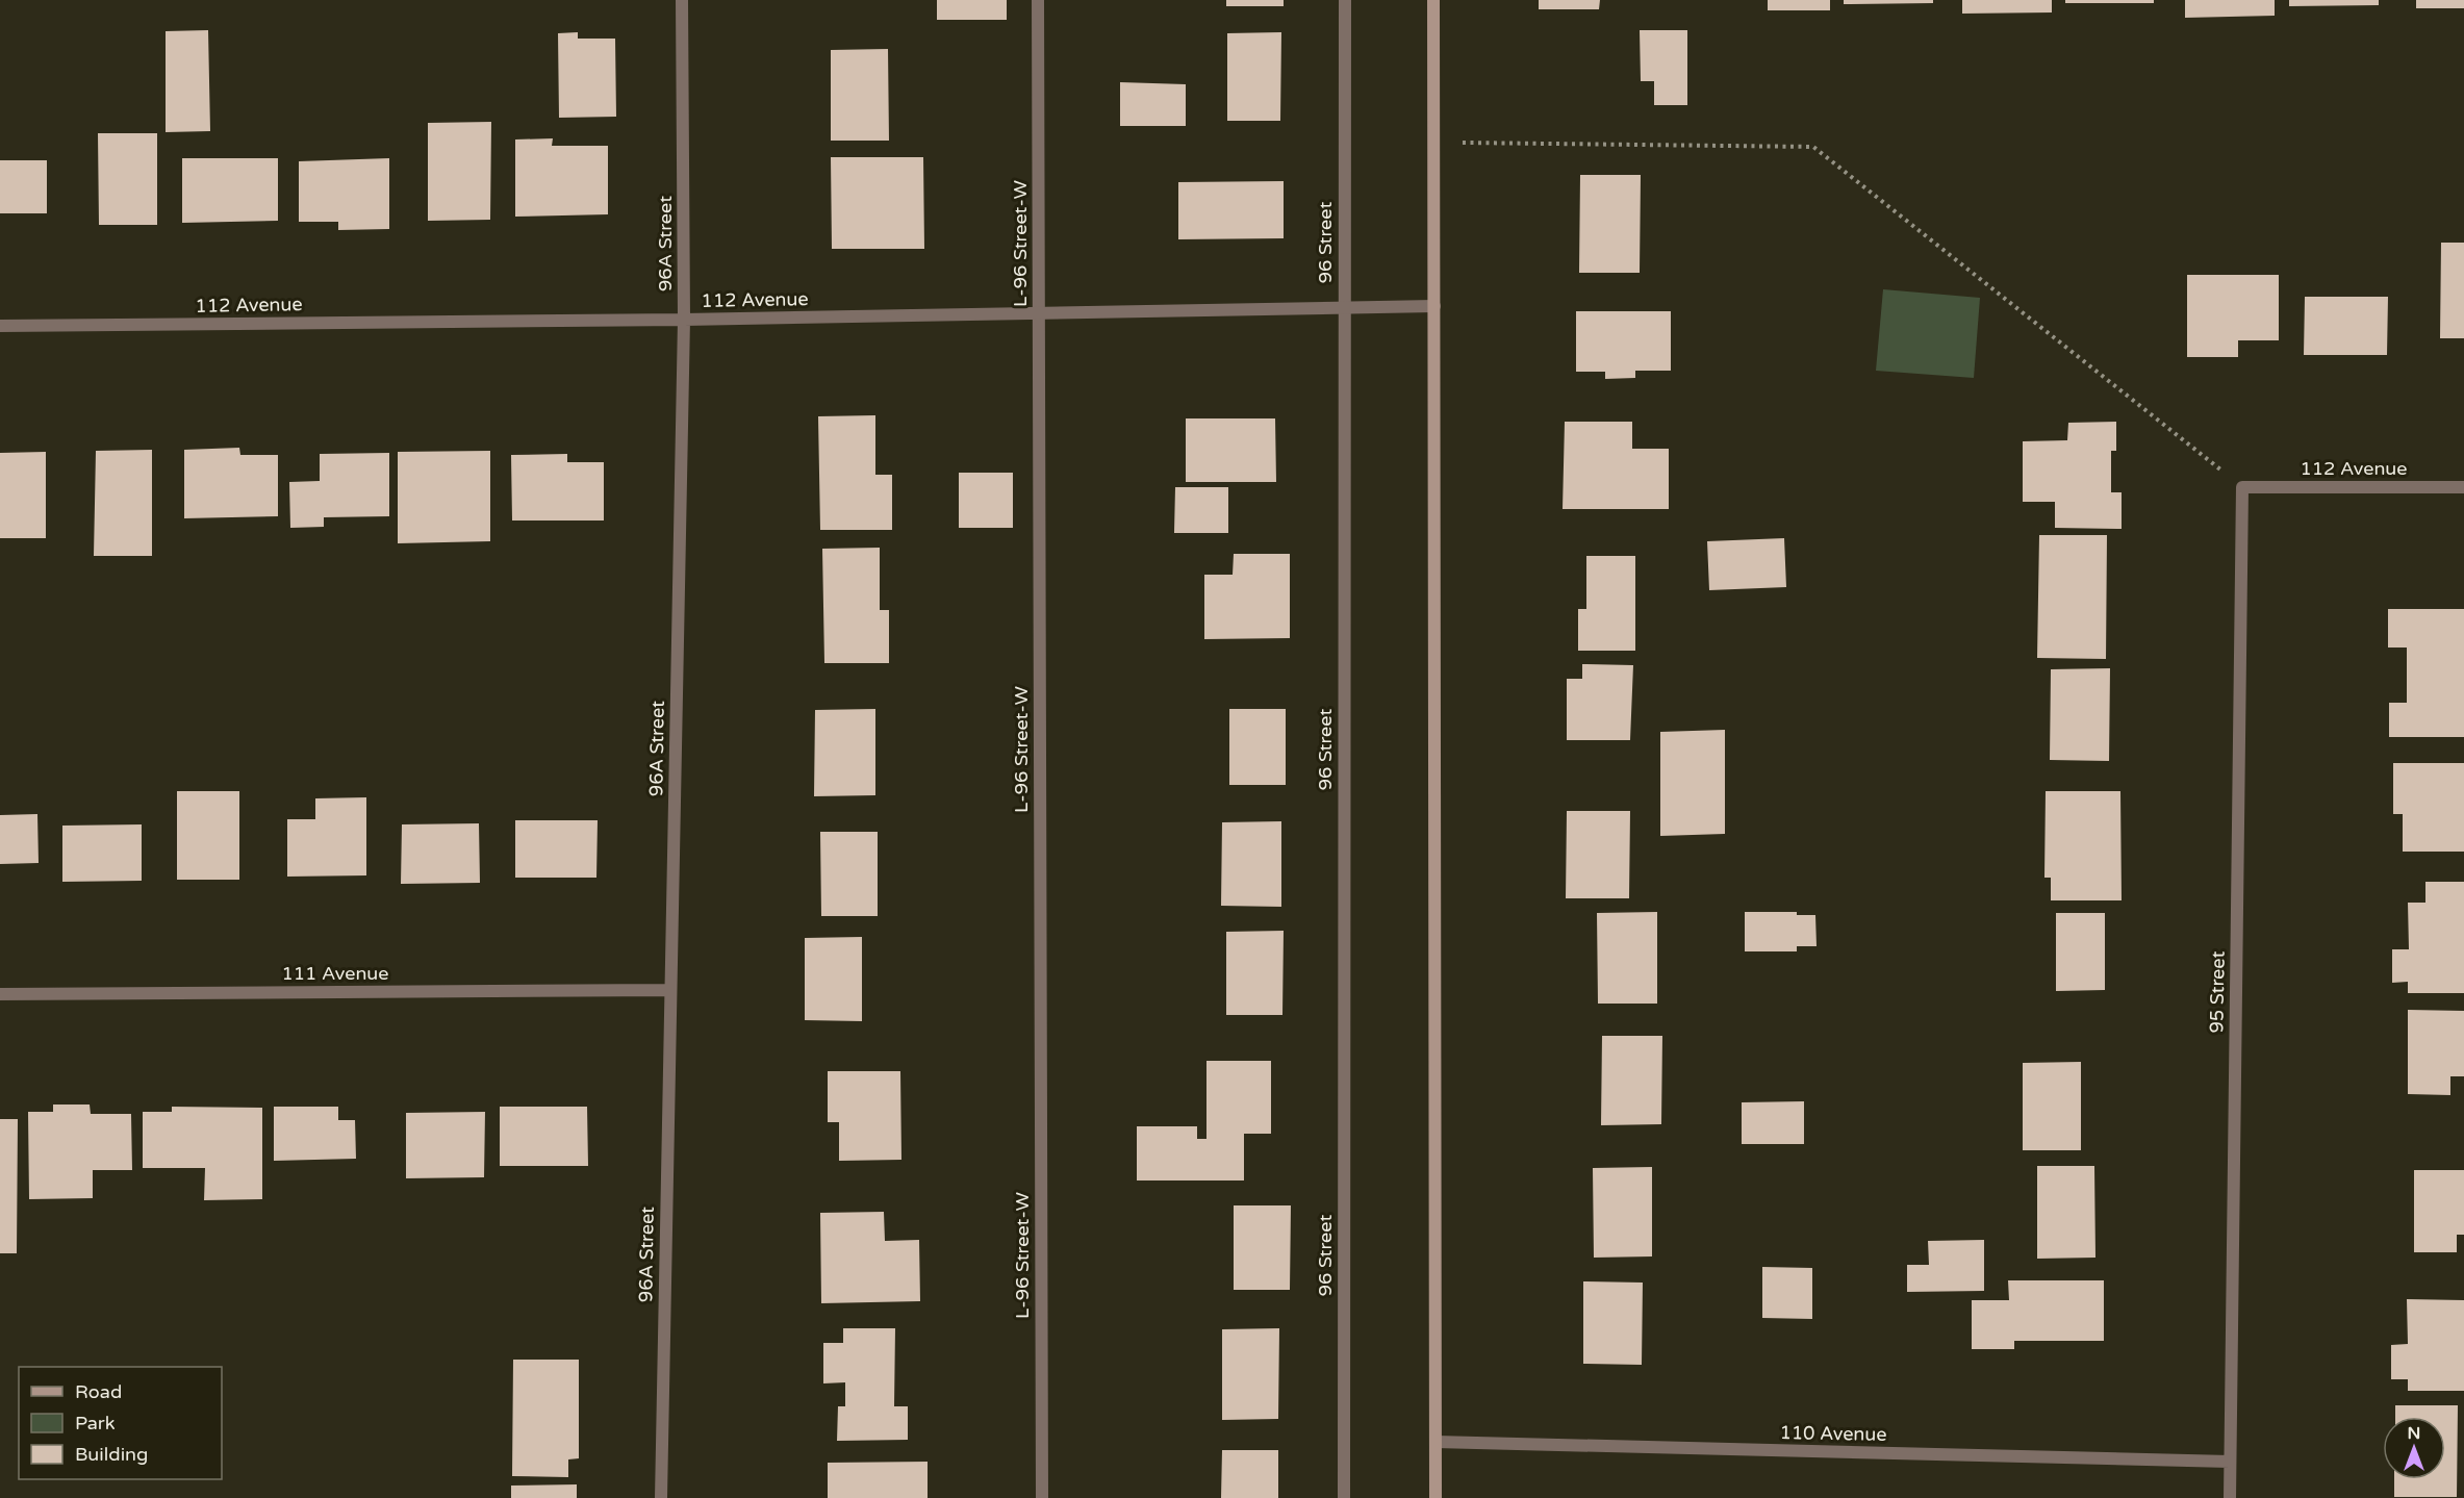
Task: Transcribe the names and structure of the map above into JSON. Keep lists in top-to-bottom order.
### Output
{
  "streets": {
    "street": [
      "96 Street",
      "96A Street",
      "L-96 Street-W",
      "112 Avenue",
      "111 Avenue",
      "95 Street",
      "110 Avenue"
    ]
  },
  "crossings": [
    ["96 Street", "112 Avenue"],
    ["96A Street", "112 Avenue"],
    ["96A Street", "111 Avenue"],
    ["L-96 Street-W", "112 Avenue"],
    ["112 Avenue", "95 Street"],
    ["95 Street", "110 Avenue"]
  ],
  "legend": ["Road", "Park", "Building"],
  "north": "top"
}
